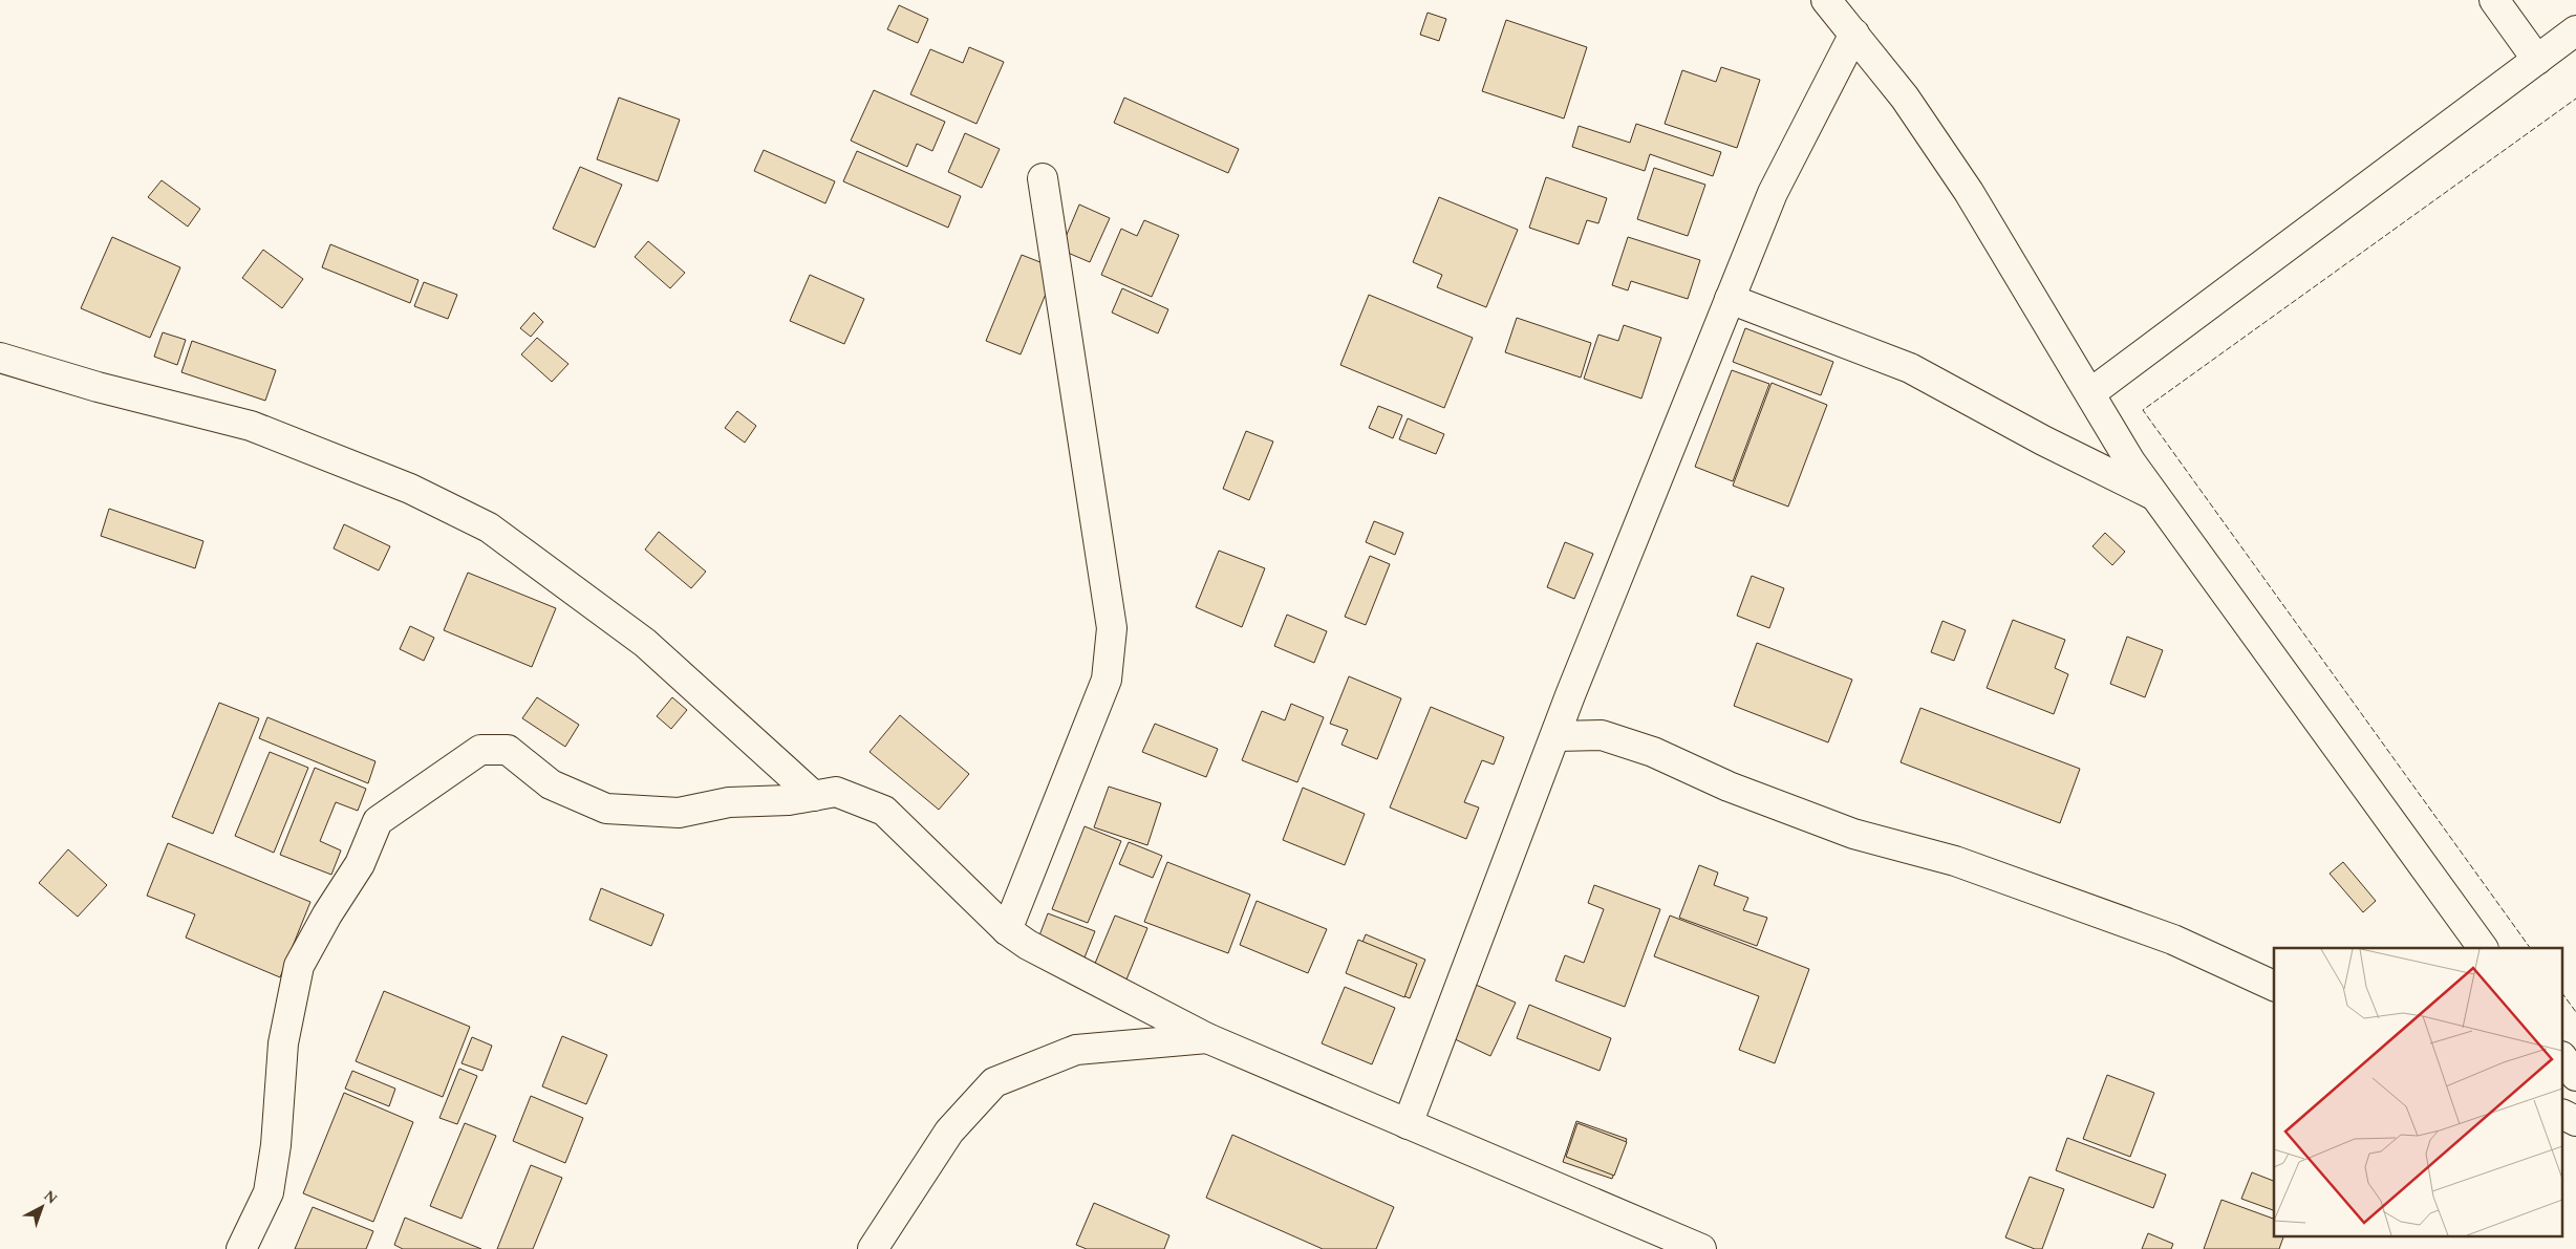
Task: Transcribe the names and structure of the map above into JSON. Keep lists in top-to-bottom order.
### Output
{
  "north": "top right"
}
